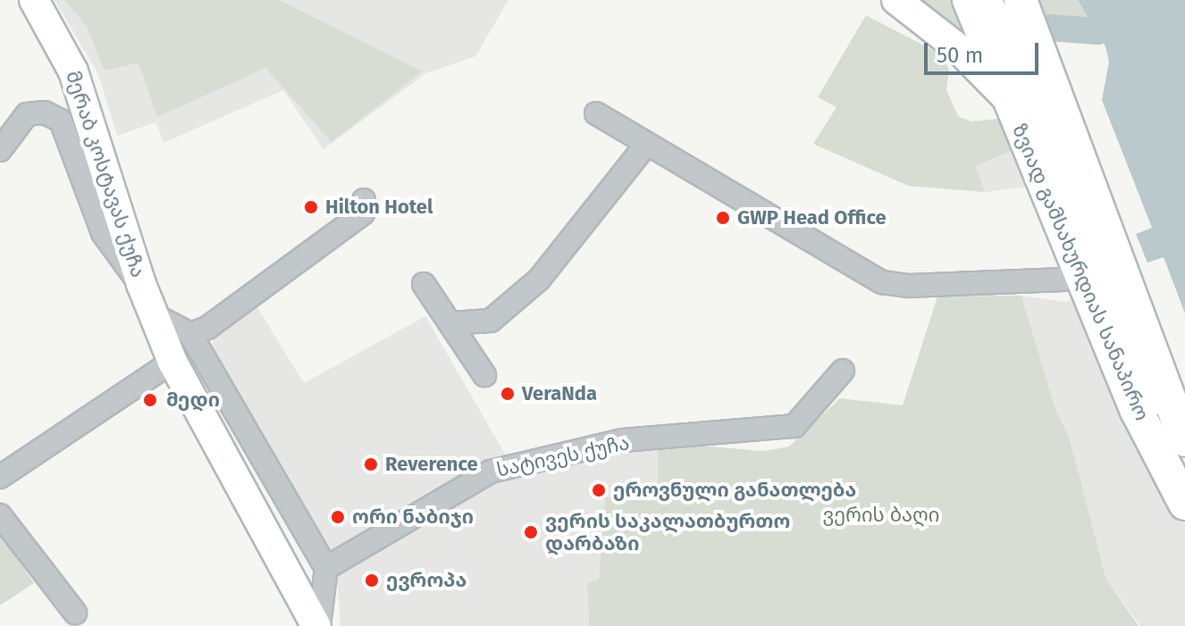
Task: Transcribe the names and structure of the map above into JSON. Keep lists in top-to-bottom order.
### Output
{
  "streets": {
    "highway": ["ზვიად გამსახურდიას სანაპირო"],
    "main road": ["მერაბ კოსტავას ქუჩა"],
    "street": ["სატივეს ქუჩა"]
  },
  "crossings": [
    ["მერაბ კოსტავას ქუჩა", "სატივეს ქუჩა"]
  ],
  "parks": ["ვერის ბაღი"],
  "places": [
    "Hilton Hotel",
    "GWP Head Office",
    "VeraNda",
    "მედი",
    "Reverence",
    "ეროვნული განათლება",
    "ორი ნაბიჯი",
    "ვერის საკალათბურთო დარბაზი",
    "ევროპა"
  ],
  "scale_bar": "50 m"
}
